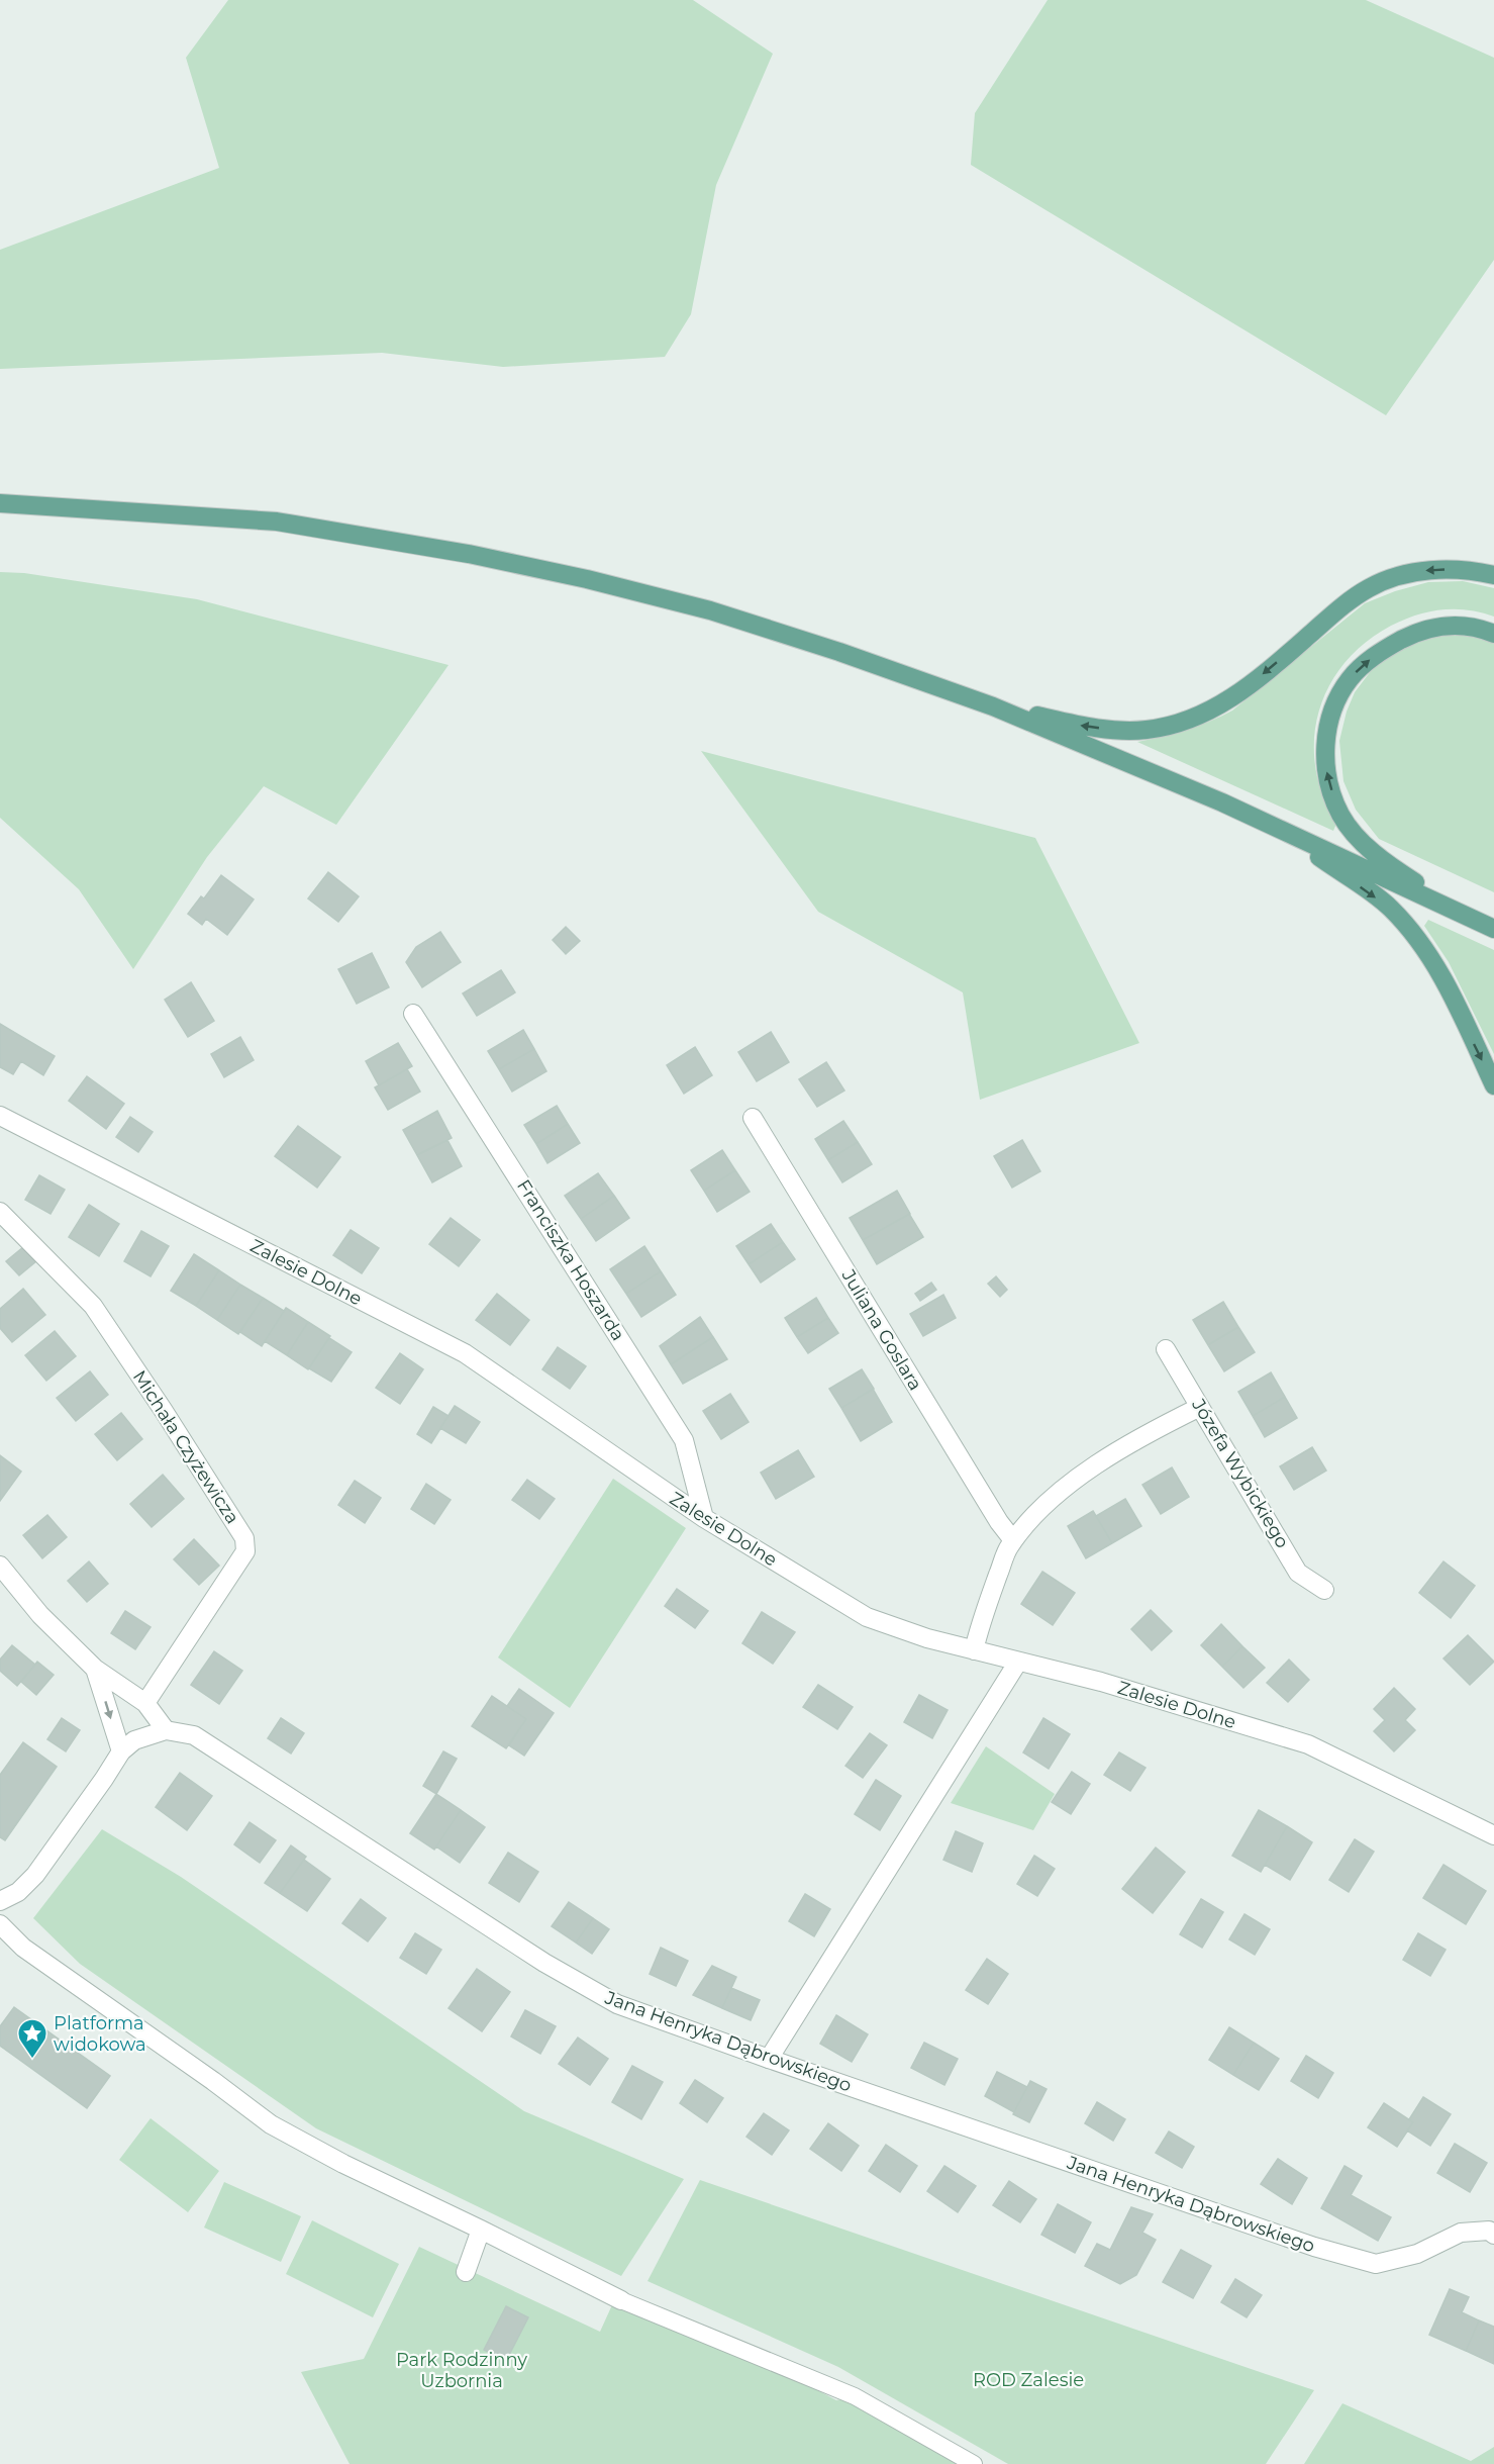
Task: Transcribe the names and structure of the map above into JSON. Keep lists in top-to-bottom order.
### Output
{
  "streets": {
    "street": [
      "Franciszka Hoszarda",
      "Zalesie Dolne",
      "Juliana Goslara",
      "Michała Czyżewicza",
      "Józefa Wybickiego",
      "Jana Henryka Dąbrowskiego"
    ]
  },
  "crossings": [
    ["Franciszka Hoszarda", "Zalesie Dolne"]
  ],
  "parks": ["Park Rodzinny Uzbornia", "ROD Zalesie"],
  "places": {
    "place": ["Platforma widokowa"]
  }
}
